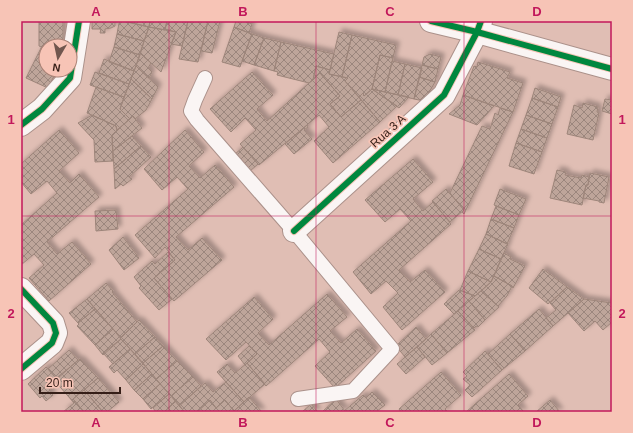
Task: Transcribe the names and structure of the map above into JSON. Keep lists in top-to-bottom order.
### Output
{
  "streets": {
    "street": ["Rua 3 A"]
  },
  "scale_bar": "20 m",
  "north": "bottom",
  "grid": {
    "columns": [
      "A",
      "B",
      "C",
      "D"
    ],
    "rows": ["1", "2"]
  }
}
